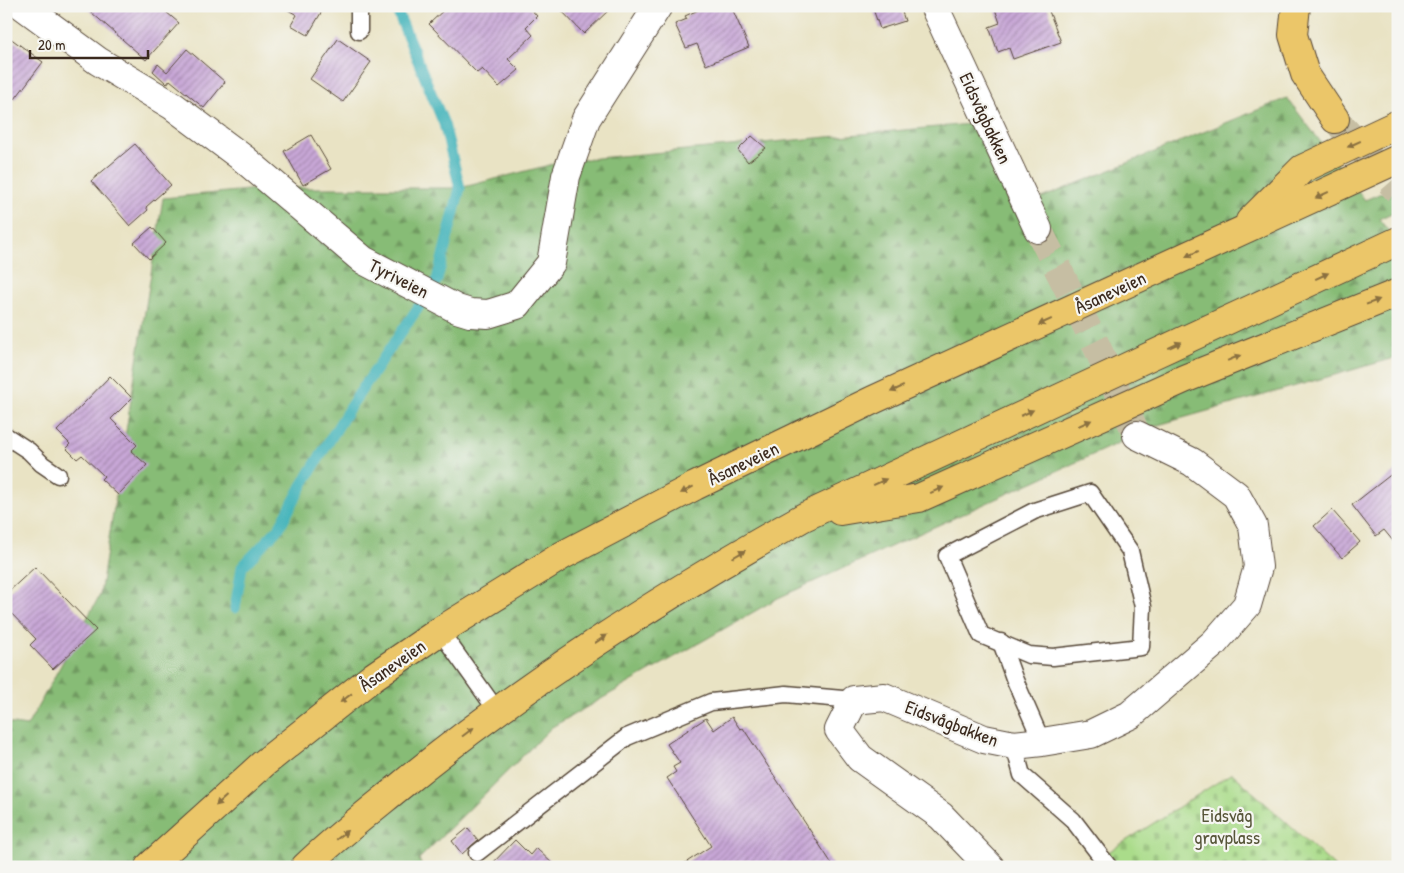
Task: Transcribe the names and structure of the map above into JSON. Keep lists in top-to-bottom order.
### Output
{
  "streets": {
    "main road": ["Åsaneveien"],
    "street": ["Eidsvågbakken", "Tyriveien"]
  },
  "parks": ["Eidsvåg gravplass"],
  "scale_bar": "20 m"
}
